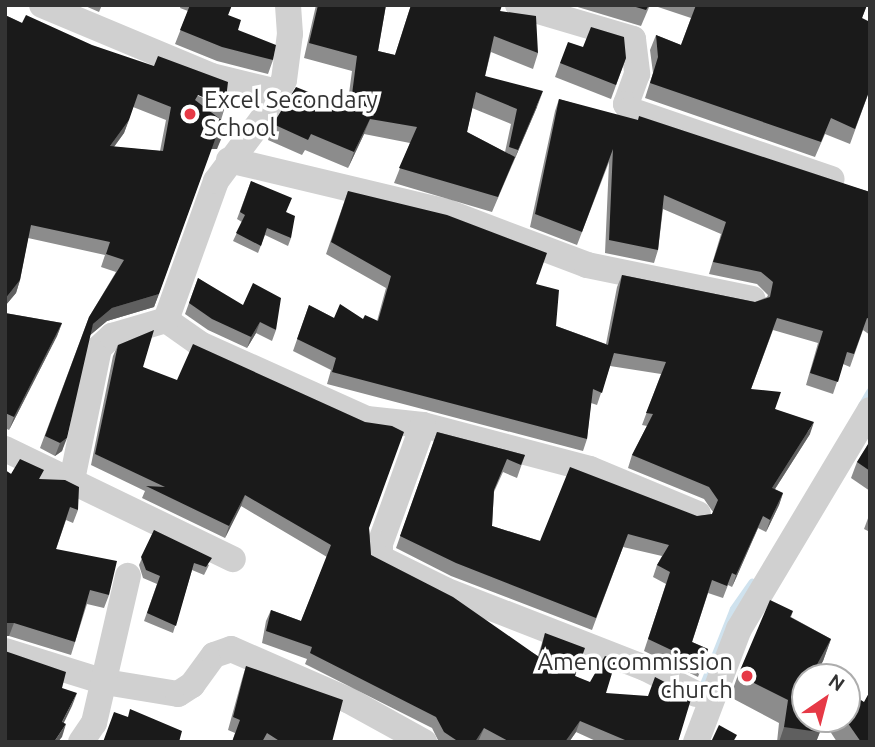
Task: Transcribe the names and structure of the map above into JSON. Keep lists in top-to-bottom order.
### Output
{
  "places": ["Excel Secondary School", "Amen commission church"],
  "north": "top right"
}
